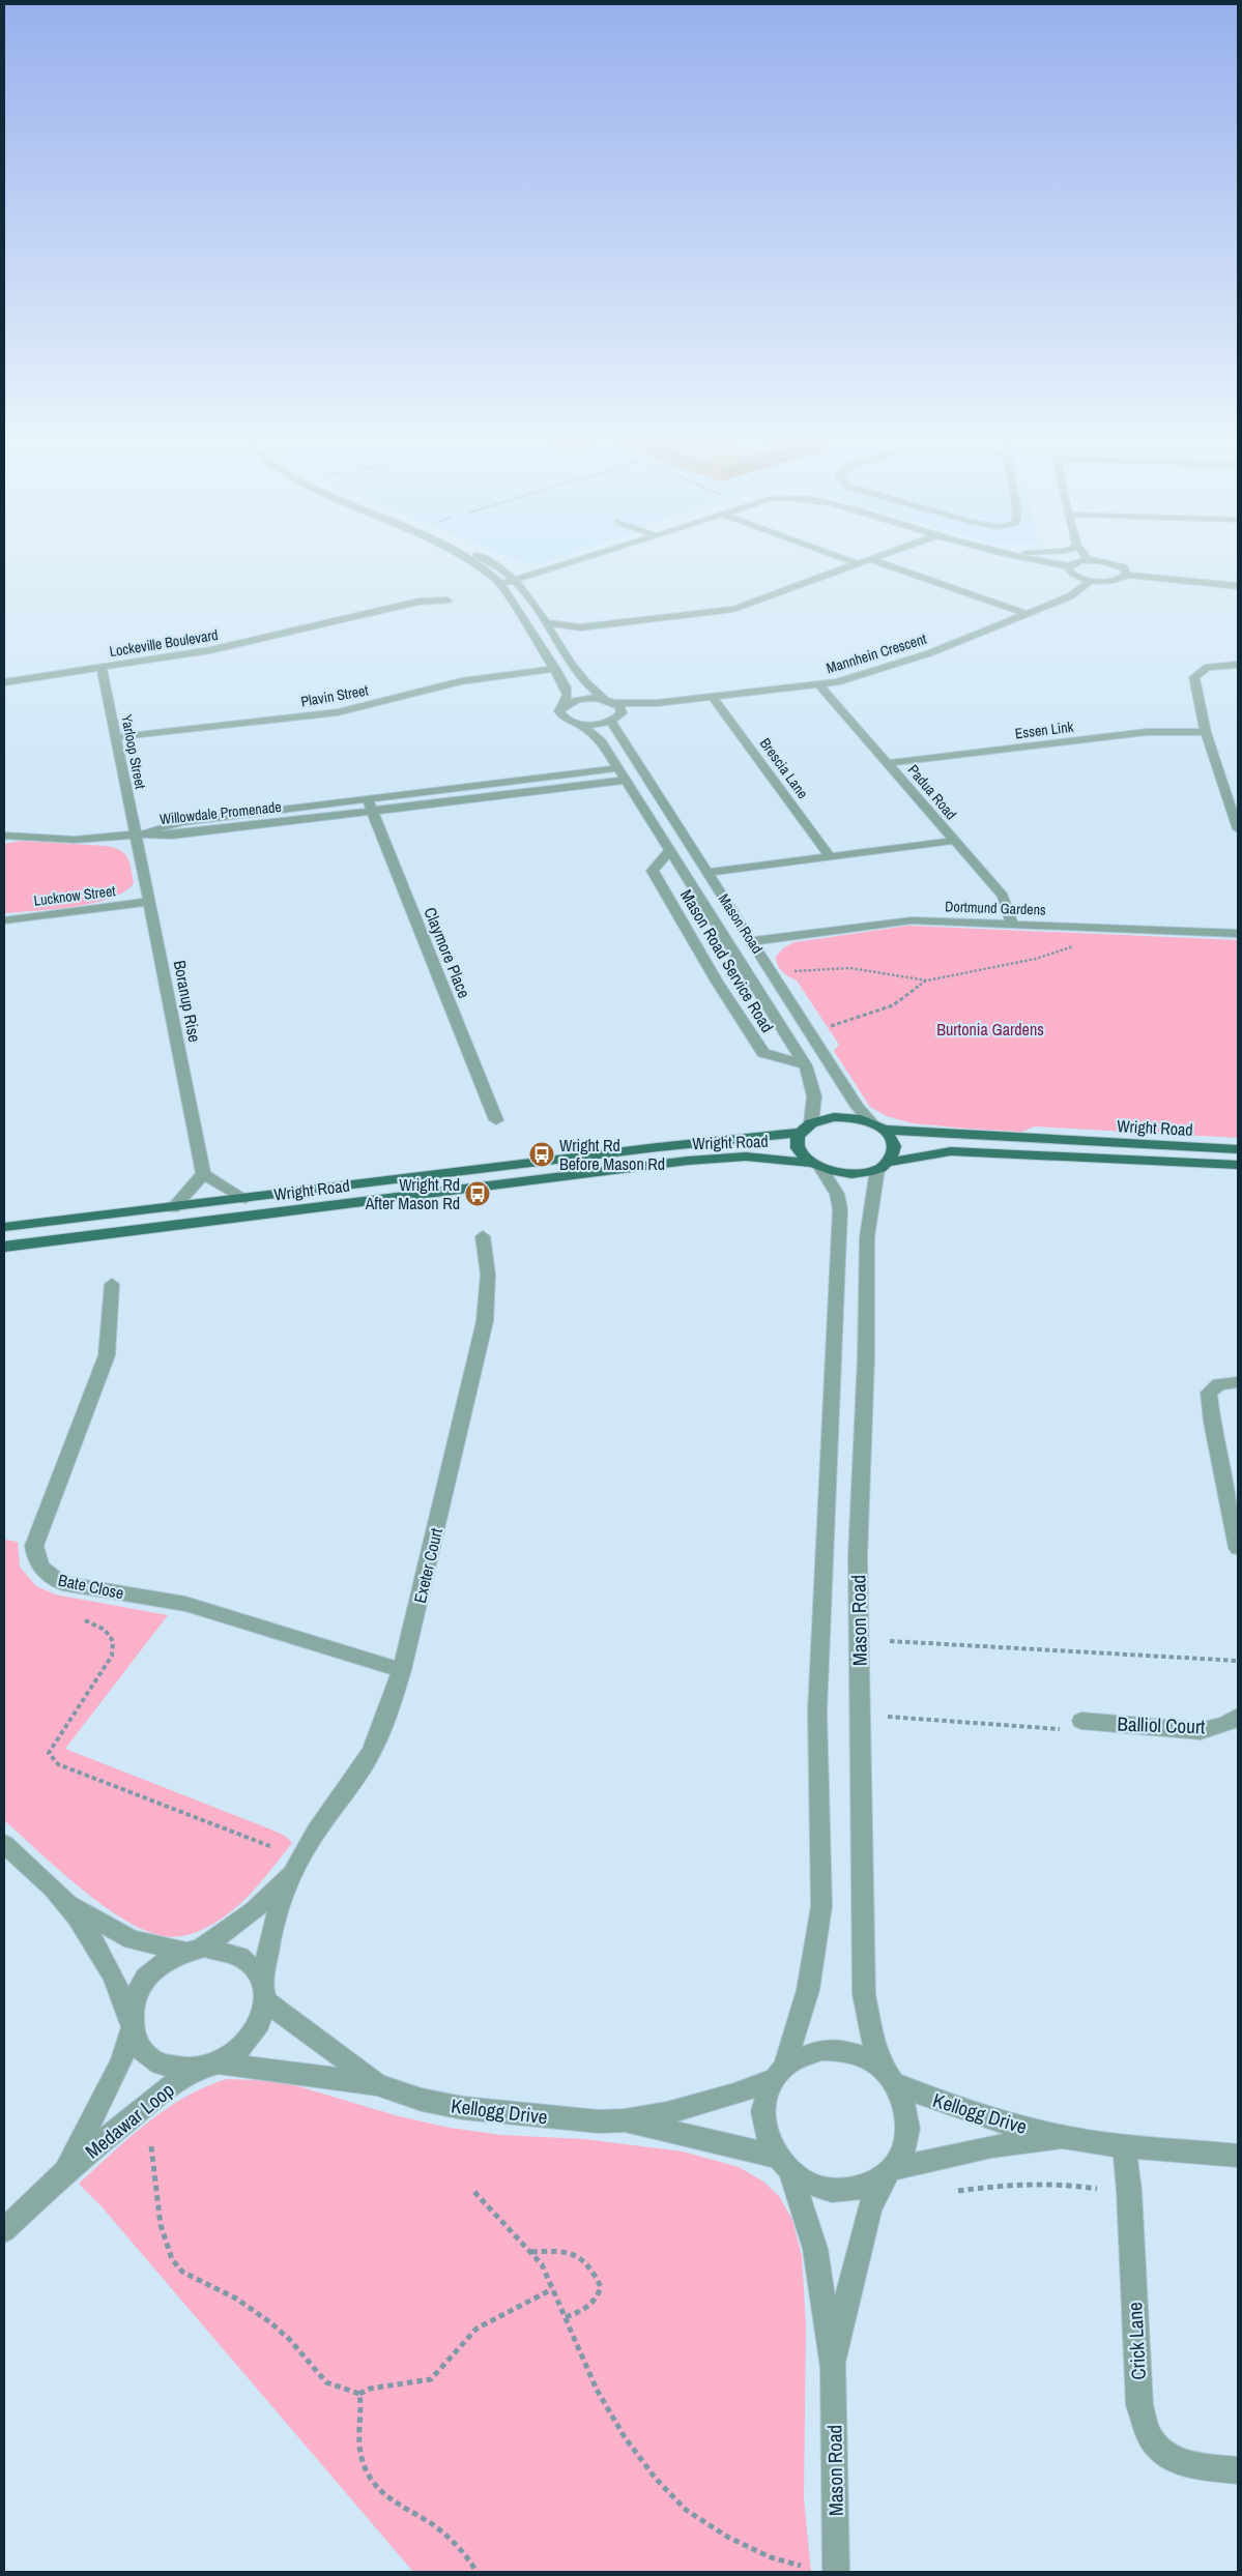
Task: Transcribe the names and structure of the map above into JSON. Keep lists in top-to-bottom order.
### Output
{
  "streets": {
    "main road": ["Wright Road"],
    "street": [
      "Lockeville Boulevard",
      "Mannhein Crescent",
      "Plavin Street",
      "Essen Link",
      "Yarloop Street",
      "Brescia Lane",
      "Padua Road",
      "Willowdale Promenade",
      "Lucknow Street",
      "Dortmund Gardens",
      "Mason Road",
      "Claymore Place",
      "Mason Road Service Road",
      "Boranup Rise",
      "Exeter Court",
      "Bate Close",
      "Balliol Court",
      "Kellogg Drive",
      "Medawar Loop",
      "Crick Lane"
    ]
  },
  "crossings": [
    ["Lockeville Boulevard", "Yarloop Street"],
    ["Mannhein Crescent", "Brescia Lane"],
    ["Mannhein Crescent", "Padua Road"],
    ["Mannhein Crescent", "Mason Road"],
    ["Plavin Street", "Yarloop Street"],
    ["Essen Link", "Padua Road"],
    ["Yarloop Street", "Willowdale Promenade"],
    ["Yarloop Street", "Boranup Rise"],
    ["Padua Road", "Dortmund Gardens"],
    ["Willowdale Promenade", "Mason Road"],
    ["Willowdale Promenade", "Claymore Place"],
    ["Willowdale Promenade", "Boranup Rise"],
    ["Lucknow Street", "Boranup Rise"],
    ["Dortmund Gardens", "Mason Road"],
    ["Mason Road", "Mason Road Service Road"],
    ["Mason Road", "Wright Road"],
    ["Mason Road", "Kellogg Drive"],
    ["Exeter Court", "Bate Close"],
    ["Exeter Court", "Kellogg Drive"],
    ["Exeter Court", "Medawar Loop"],
    ["Kellogg Drive", "Medawar Loop"],
    ["Kellogg Drive", "Crick Lane"]
  ],
  "parks": ["Burtonia Gardens"],
  "places": {
    "bus stop": ["Wright Rd Before Mason Rd", "Wright Rd After Mason Rd"]
  }
}
